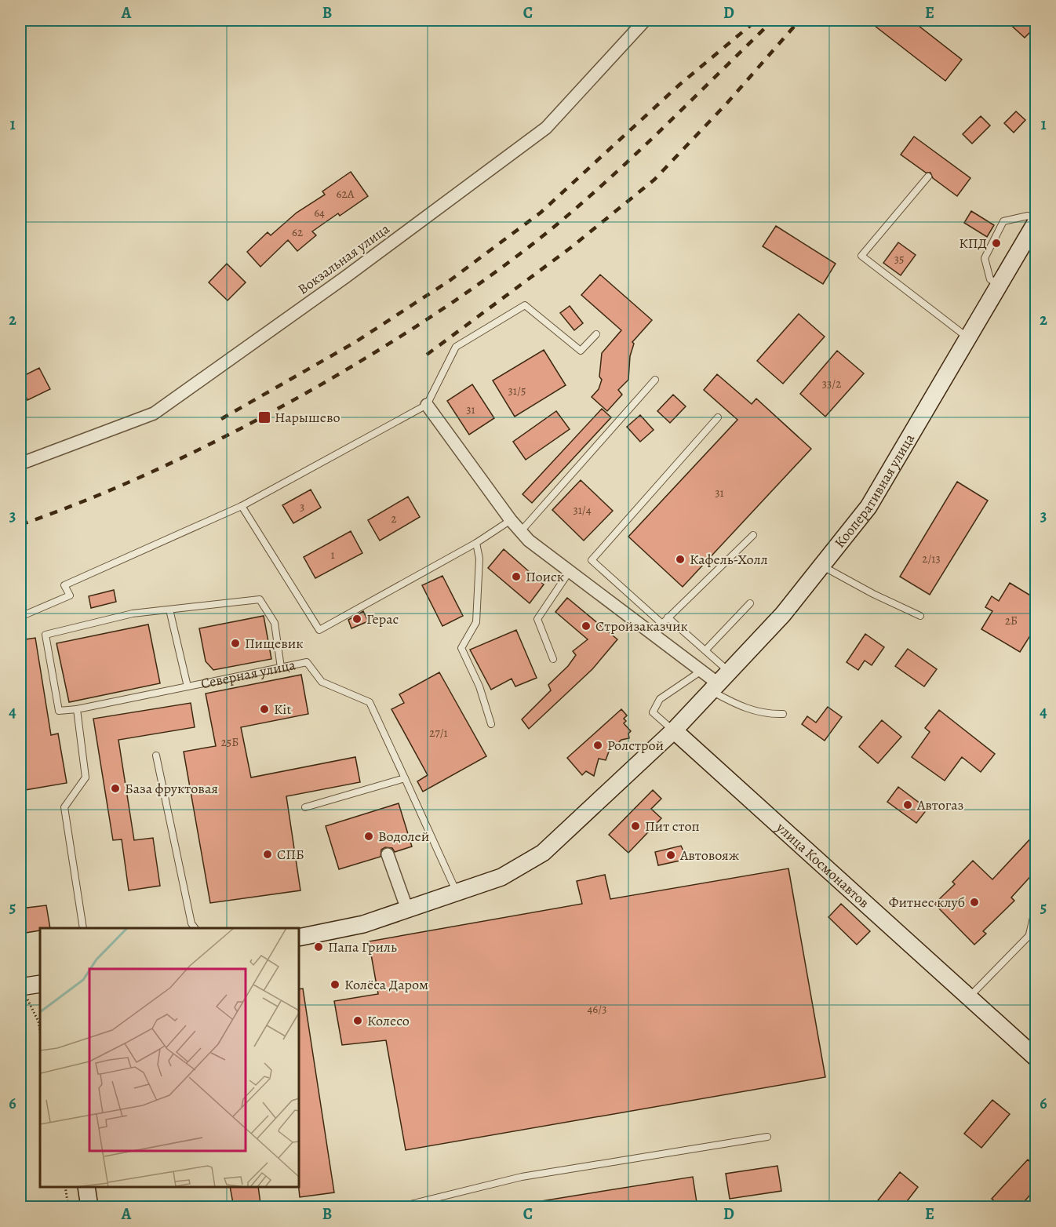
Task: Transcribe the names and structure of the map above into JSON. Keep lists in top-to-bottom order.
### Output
{
  "streets": {
    "main road": ["Кооперативная улица", "улица Космонавтов"],
    "street": ["Вокзальная улица"],
    "lane": ["Северная улица"]
  },
  "crossings": [
    ["Кооперативная улица", "улица Космонавтов"]
  ],
  "places": {
    "other": [
      "КПД",
      "Кафель-Холл",
      "Поиск",
      "Герас",
      "Стройзаказчик",
      "Пищевик",
      "Kit",
      "Ролстрой",
      "База фруктовая",
      "Автогаз",
      "Пит стоп",
      "Водолей",
      "СПБ",
      "Автовояж",
      "Фитнес клуб",
      "Папа Гриль",
      "Колёса Даром",
      "Колесо"
    ],
    "transit": ["Нарышево"]
  },
  "house_numbers": [
    "62А",
    "64",
    "62",
    "35",
    "33/2",
    "31/5",
    "31",
    "31",
    "3",
    "31/4",
    "2",
    "1",
    "2/13",
    "2Б",
    "27/1",
    "25Б",
    "46/3"
  ],
  "grid": {
    "columns": [
      "A",
      "B",
      "C",
      "D",
      "E"
    ],
    "rows": [
      "1",
      "2",
      "3",
      "4",
      "5",
      "6"
    ]
  }
}
